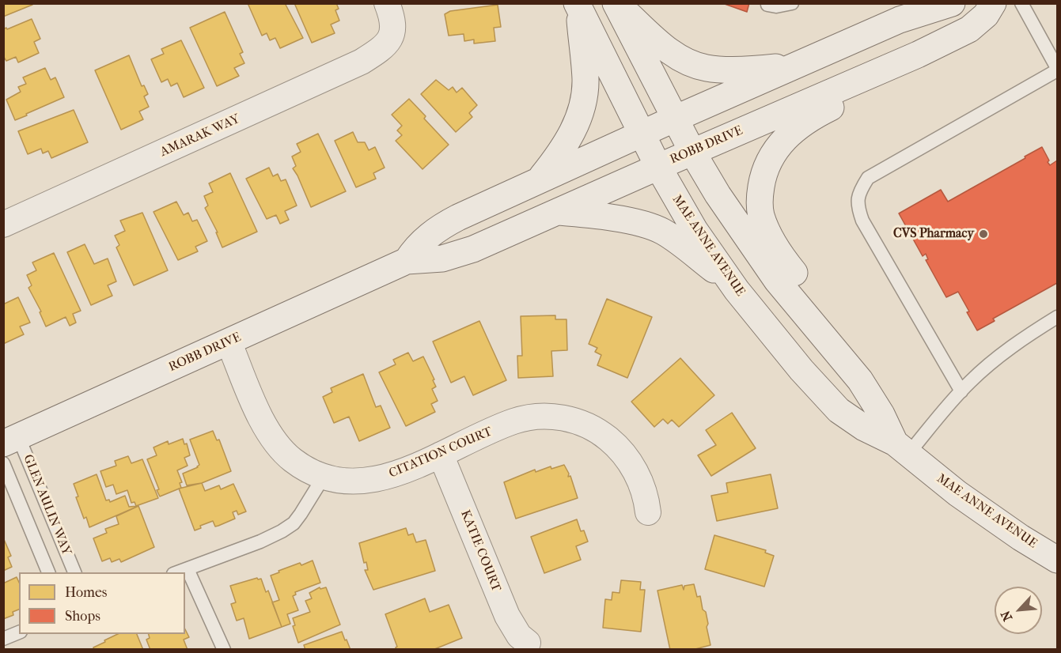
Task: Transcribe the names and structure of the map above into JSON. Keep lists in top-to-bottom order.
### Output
{
  "streets": {
    "main road": ["ROBB DRIVE", "MAE ANNE AVENUE"],
    "street": ["AMARAK WAY", "CITATION COURT", "KATIE COURT"],
    "lane": ["GLEN AULIN WAY"]
  },
  "crossings": [
    ["ROBB DRIVE", "MAE ANNE AVENUE"],
    ["ROBB DRIVE", "CITATION COURT"],
    ["ROBB DRIVE", "GLEN AULIN WAY"],
    ["CITATION COURT", "KATIE COURT"]
  ],
  "places": ["CVS Pharmacy"],
  "legend": ["Homes", "Shops"],
  "north": "bottom left"
}
